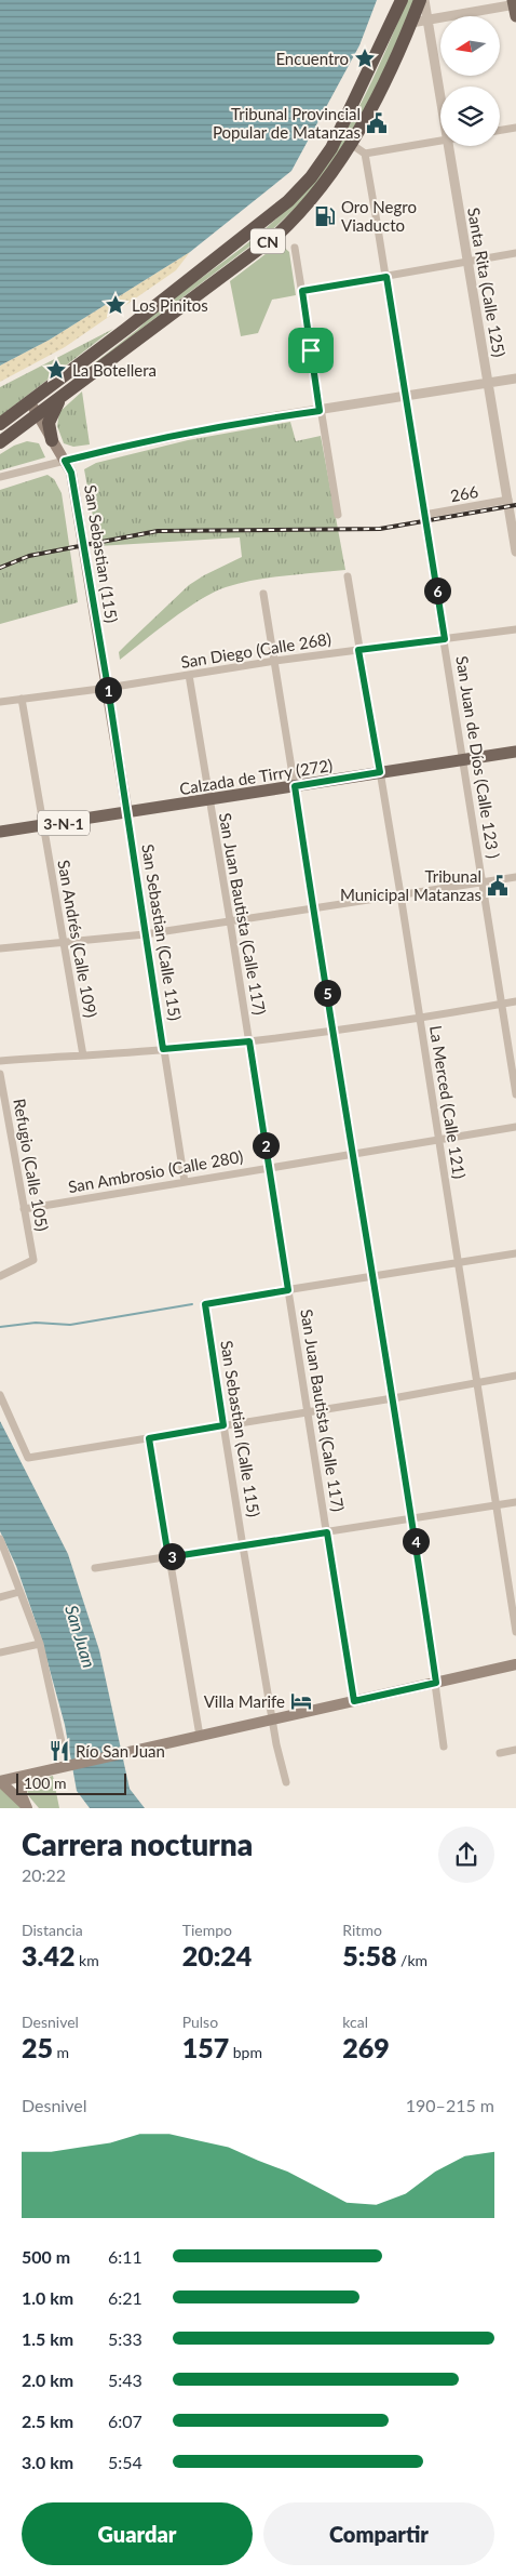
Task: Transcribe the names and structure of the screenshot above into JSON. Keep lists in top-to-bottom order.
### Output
{
  "streets": {
    "highway": ["CN"],
    "main road": [
      "San Sebastian (115)",
      "Calzada de Tirry (272)",
      "3-N-1",
      "San Sebastian (Calle 115)"
    ],
    "street": [
      "Santa Rita (Calle 125)",
      "266",
      "San Diego (Calle 268)",
      "San Juan de Díos (Calle 123 )",
      "San Juan Bautista (Calle 117)",
      "San Andrés (Calle 109)",
      "La Merced (Calle 121)",
      "Refugio (Calle 105)",
      "San Ambrosio (Calle 280)"
    ]
  },
  "crossings": [
    ["CN", "Santa Rita (Calle 125)"],
    ["CN", "San Sebastian (115)"],
    ["Santa Rita (Calle 125)", "266"],
    ["266", "San Juan de Díos (Calle 123 )"],
    ["San Sebastian (115)", "San Diego (Calle 268)"],
    ["San Sebastian (115)", "San Sebastian (Calle 115)"],
    ["San Diego (Calle 268)", "San Juan de Díos (Calle 123 )"],
    ["San Diego (Calle 268)", "San Juan Bautista (Calle 117)"],
    ["San Diego (Calle 268)", "San Sebastian (Calle 115)"],
    ["San Diego (Calle 268)", "San Andrés (Calle 109)"],
    ["San Diego (Calle 268)", "La Merced (Calle 121)"],
    ["San Juan de Díos (Calle 123 )", "Calzada de Tirry (272)"],
    ["Calzada de Tirry (272)", "San Juan Bautista (Calle 117)"],
    ["Calzada de Tirry (272)", "San Sebastian (Calle 115)"],
    ["Calzada de Tirry (272)", "San Andrés (Calle 109)"],
    ["Calzada de Tirry (272)", "La Merced (Calle 121)"],
    ["San Juan Bautista (Calle 117)", "San Sebastian (Calle 115)"],
    ["San Juan Bautista (Calle 117)", "San Ambrosio (Calle 280)"],
    ["San Sebastian (Calle 115)", "San Ambrosio (Calle 280)"],
    ["La Merced (Calle 121)", "San Ambrosio (Calle 280)"],
    ["Refugio (Calle 105)", "San Ambrosio (Calle 280)"]
  ],
  "water": ["San Juan"],
  "places": {
    "place": ["Encuentro", "Los Pinitos", "La Botellera"],
    "public building": ["Tribunal Provincial Popular de Matanzas", "Tribunal Municipal Matanzas"],
    "fuel station": ["Oro Negro Viaducto"],
    "hotel": ["Villa Marife"],
    "restaurant": ["Río San Juan"]
  },
  "scale_bar": "100 m",
  "north": "left",
  "page": {
    "pins": [
      "6",
      "1",
      "5",
      "2",
      "4",
      "3"
    ],
    "scale": "100 m",
    "heading": ["Carrera nocturna", "20:22"],
    "stats": [
      ["Distancia", "3.42 km"],
      ["Tiempo", "20:24"],
      ["Ritmo", "5:58 /km"],
      ["Desnivel", "25 m"],
      ["Pulso", "157 bpm"],
      ["kcal", "269"]
    ],
    "chart": ["Desnivel", "190–215 m"],
    "list": [
      {
        "name": "500 m",
        "note": "6:11"
      },
      {
        "name": "1.0 km",
        "note": "6:21"
      },
      {
        "name": "1.5 km",
        "note": "5:33"
      },
      {
        "name": "2.0 km",
        "note": "5:43"
      },
      {
        "name": "2.5 km",
        "note": "6:07"
      },
      {
        "name": "3.0 km",
        "note": "5:54"
      }
    ],
    "buttons": ["Guardar", "Compartir"]
  }
}
